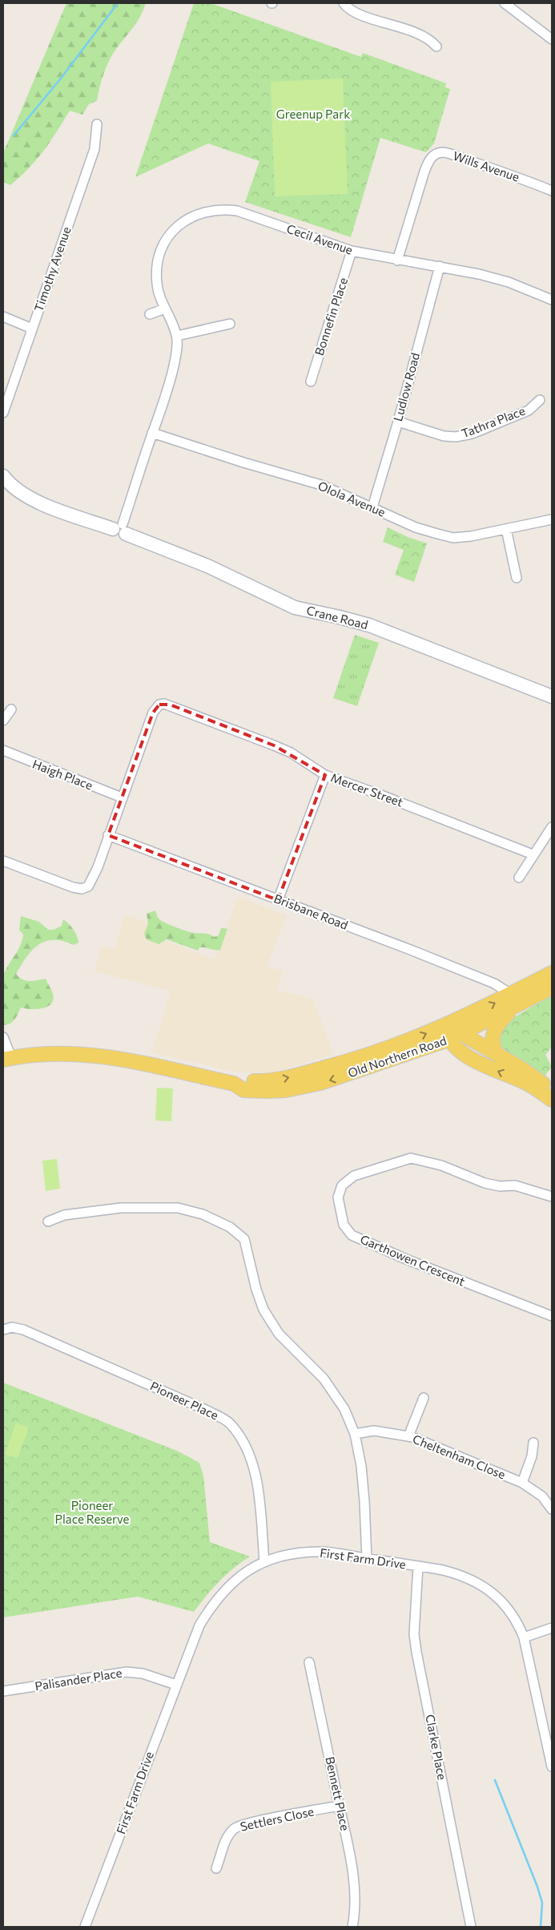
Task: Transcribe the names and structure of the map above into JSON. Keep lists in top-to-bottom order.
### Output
{
  "streets": {
    "main road": ["Old Northern Road"],
    "street": [
      "Wills Avenue",
      "Cecil Avenue",
      "Timothy Avenue",
      "Bonnefin Place",
      "Ludlow Road",
      "Tathra Place",
      "Olola Avenue",
      "Crane Road",
      "Haigh Place",
      "Mercer Street",
      "Brisbane Road",
      "Garthowen Crescent",
      "Pioneer Place",
      "Cheltenham Close",
      "First Farm Drive",
      "Palisander Place",
      "Clarke Place",
      "Bennett Place",
      "Settlers Close"
    ]
  },
  "crossings": [
    ["Wills Avenue", "Cecil Avenue"],
    ["Cecil Avenue", "Bonnefin Place"],
    ["Cecil Avenue", "Ludlow Road"],
    ["Cecil Avenue", "Olola Avenue"],
    ["Cecil Avenue", "Crane Road"],
    ["Ludlow Road", "Tathra Place"],
    ["Ludlow Road", "Olola Avenue"],
    ["Mercer Street", "Brisbane Road"],
    ["Brisbane Road", "Old Northern Road"],
    ["Pioneer Place", "First Farm Drive"],
    ["First Farm Drive", "Palisander Place"],
    ["First Farm Drive", "Clarke Place"],
    ["Bennett Place", "Settlers Close"]
  ],
  "parks": ["Greenup Park", "Pioneer Place Reserve"]
}
